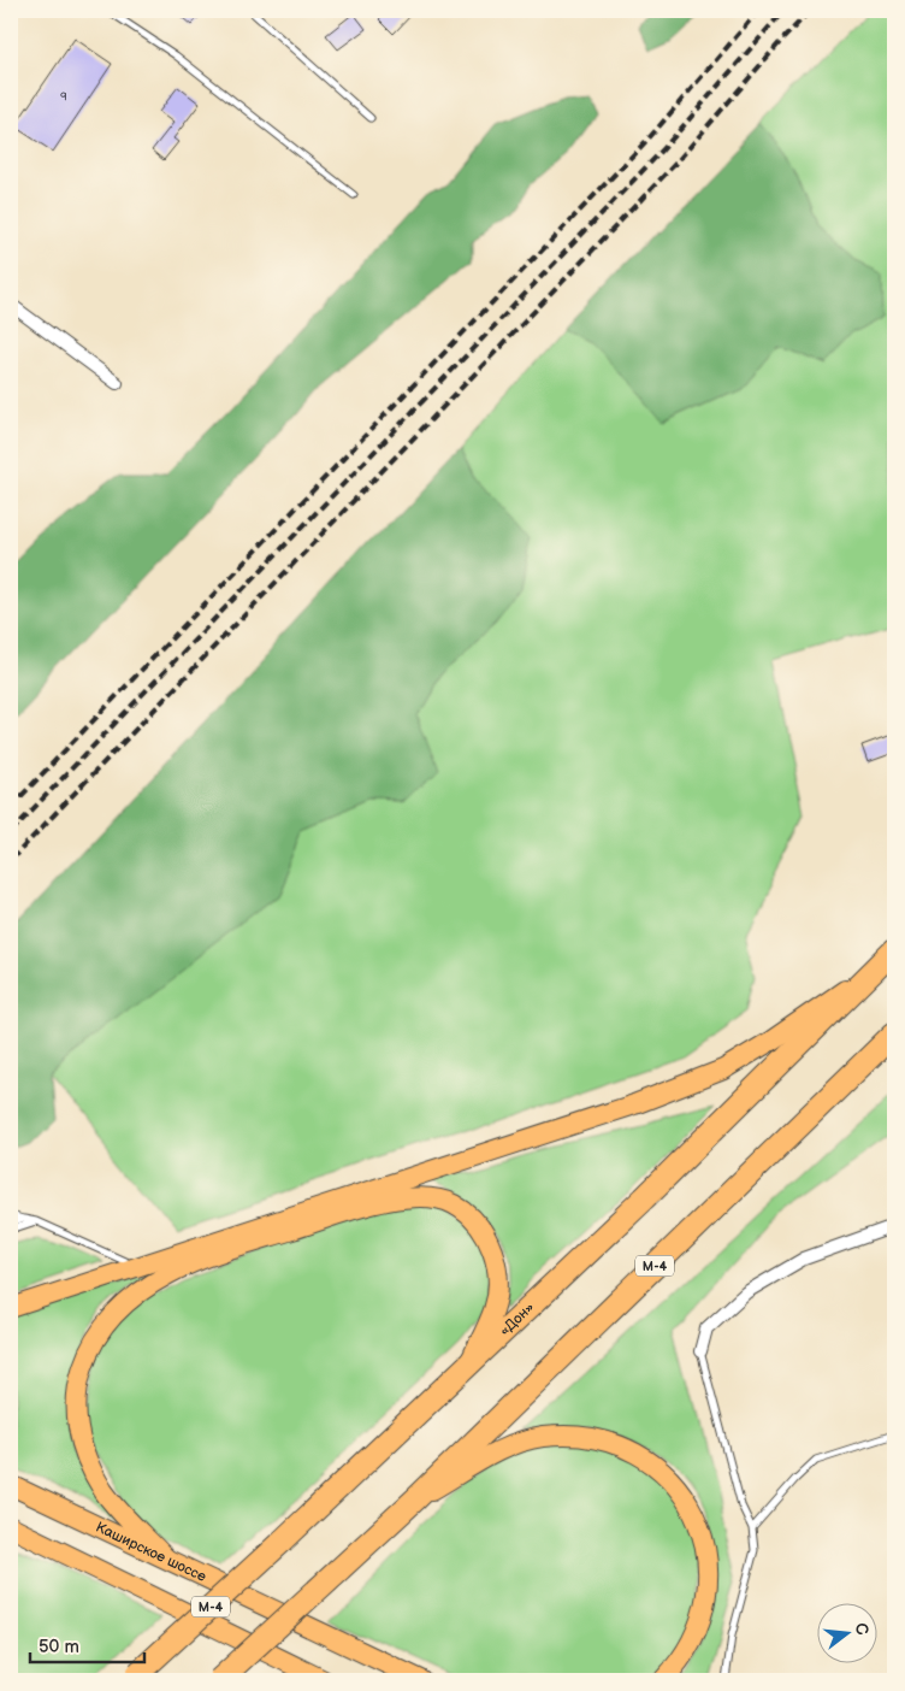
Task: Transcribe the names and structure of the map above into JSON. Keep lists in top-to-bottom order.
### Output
{
  "streets": {
    "highway": ["М-4", "«Дон»"],
    "main road": ["Каширское шоссе"]
  },
  "house_numbers": ["9"],
  "scale_bar": "50 m",
  "north": "right"
}
